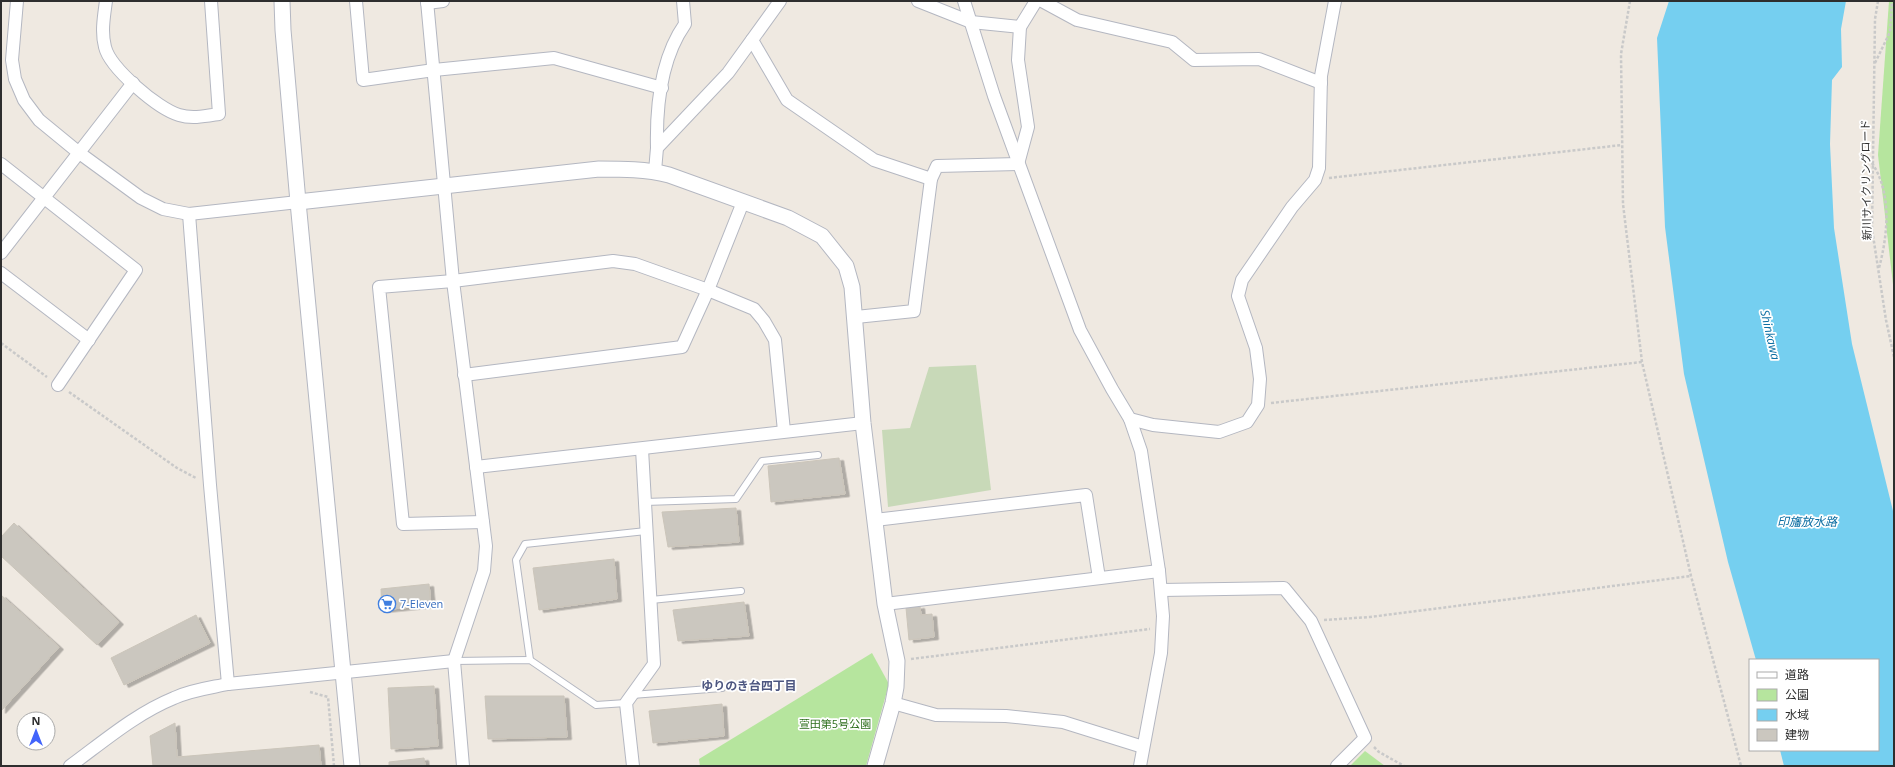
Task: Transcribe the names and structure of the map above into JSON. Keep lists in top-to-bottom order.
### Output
{
  "streets": {
    "path": ["新川サイクリングロード"]
  },
  "districts": ["ゆりのき台四丁目"],
  "water": ["Shinkawa", "印旛放水路"],
  "parks": ["萱田第5号公園"],
  "places": {
    "supermarket": ["7-Eleven"]
  },
  "legend": [
    "道路",
    "公園",
    "水域",
    "建物"
  ],
  "north": "top"
}
